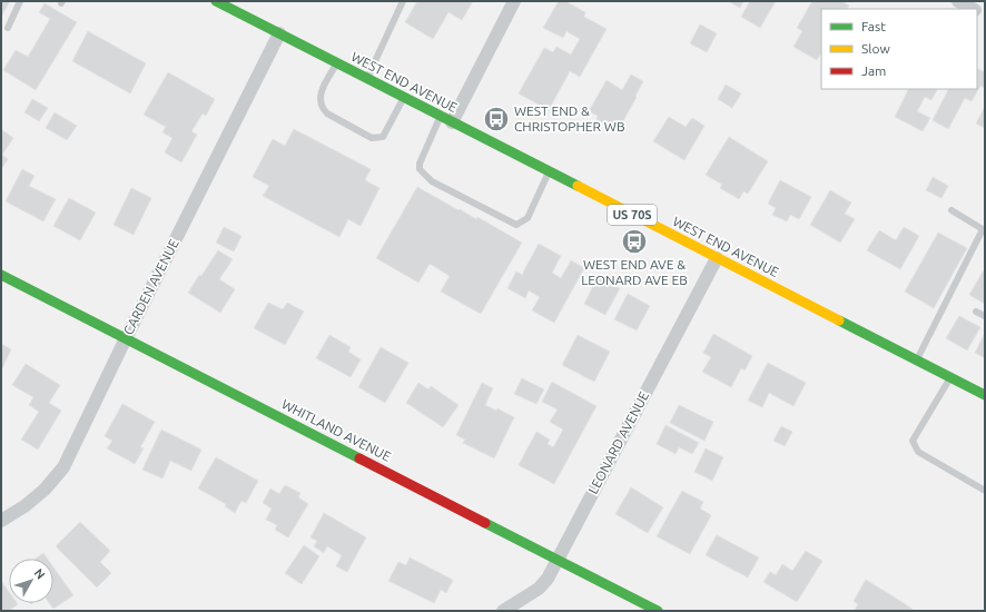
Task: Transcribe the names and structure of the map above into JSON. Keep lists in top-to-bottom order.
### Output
{
  "streets": {
    "main road": ["WEST END AVENUE", "US 70S", "WHITLAND AVENUE"],
    "street": ["CARDEN AVENUE", "LEONARD AVENUE"]
  },
  "crossings": [
    ["WEST END AVENUE", "CARDEN AVENUE"],
    ["WEST END AVENUE", "LEONARD AVENUE"],
    ["CARDEN AVENUE", "WHITLAND AVENUE"],
    ["WHITLAND AVENUE", "LEONARD AVENUE"]
  ],
  "places": {
    "bus stop": ["WEST END & CHRISTOPHER WB", "WEST END AVE & LEONARD AVE EB"]
  },
  "legend": ["Fast", "Slow", "Jam"],
  "north": "top right"
}
